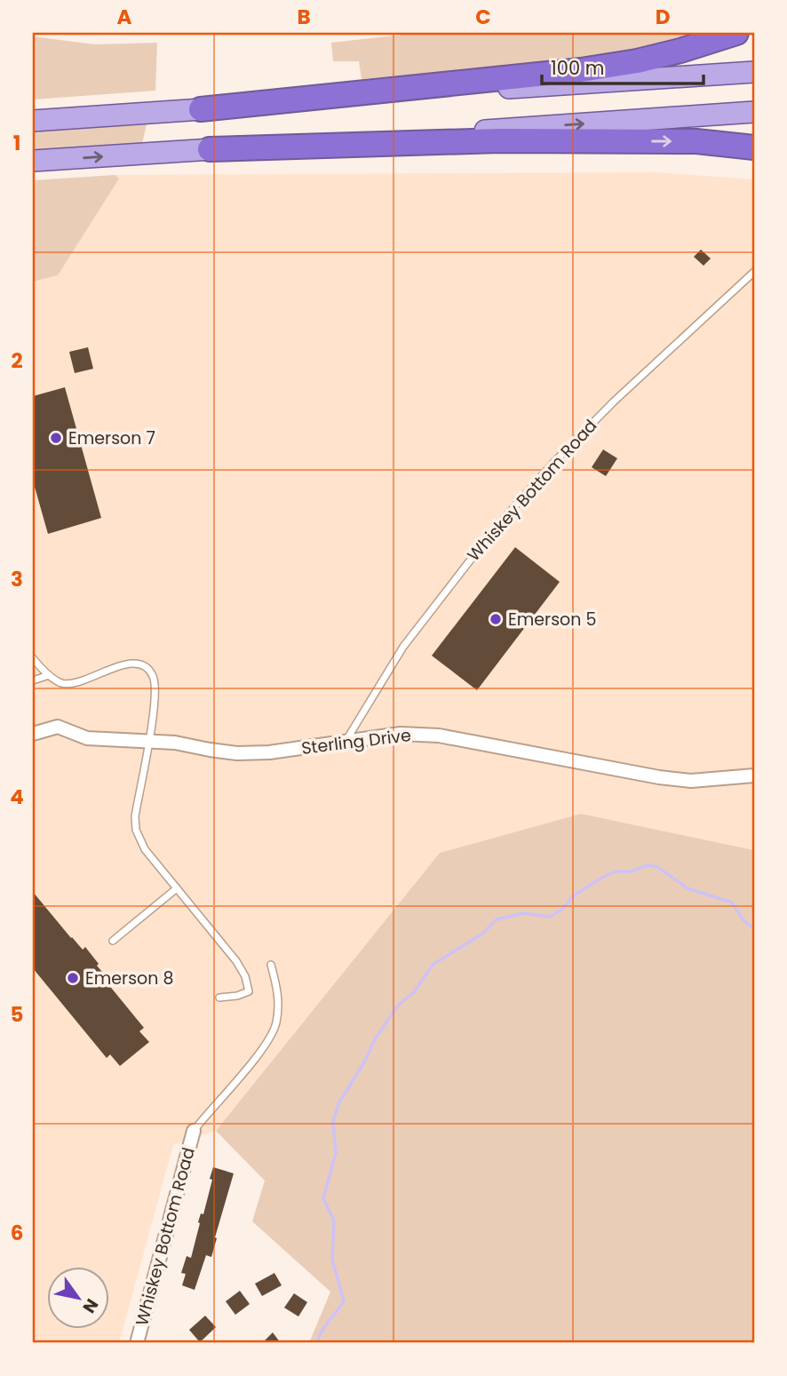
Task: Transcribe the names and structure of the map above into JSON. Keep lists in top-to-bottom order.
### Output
{
  "streets": {
    "street": ["Whiskey Bottom Road", "Sterling Drive"]
  },
  "crossings": [
    ["Whiskey Bottom Road", "Sterling Drive"]
  ],
  "places": ["Emerson 7", "Emerson 5", "Emerson 8"],
  "scale_bar": "100 m",
  "north": "bottom right",
  "grid": {
    "columns": [
      "A",
      "B",
      "C",
      "D"
    ],
    "rows": [
      "1",
      "2",
      "3",
      "4",
      "5",
      "6"
    ]
  }
}
